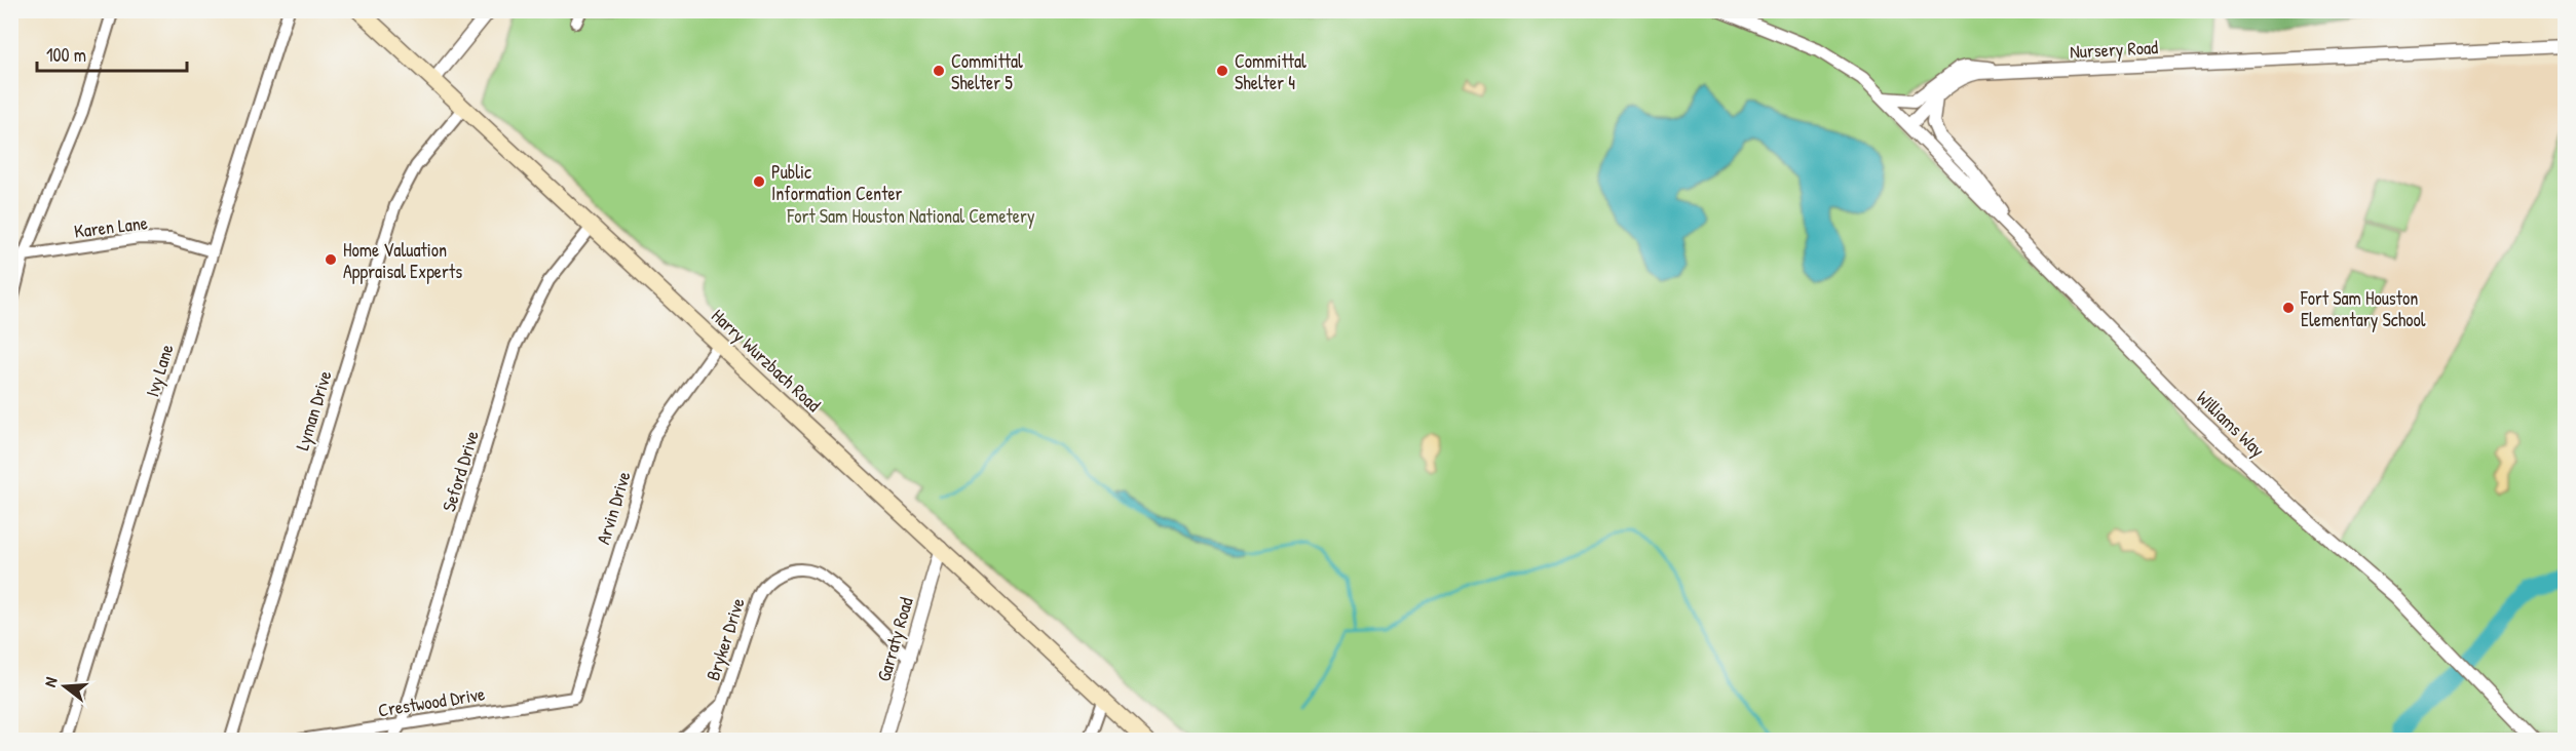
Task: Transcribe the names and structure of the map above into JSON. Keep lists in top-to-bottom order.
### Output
{
  "streets": {
    "main road": ["Harry Wurzbach Road"],
    "street": [
      "Nursery Road",
      "Karen Lane",
      "Ivy Lane",
      "Lyman Drive",
      "Williams Way",
      "Seford Drive",
      "Arvin Drive",
      "Bryker Drive",
      "Garraty Road",
      "Crestwood Drive"
    ]
  },
  "crossings": [
    ["Nursery Road", "Williams Way"],
    ["Karen Lane", "Ivy Lane"],
    ["Harry Wurzbach Road", "Lyman Drive"],
    ["Harry Wurzbach Road", "Seford Drive"],
    ["Harry Wurzbach Road", "Arvin Drive"],
    ["Harry Wurzbach Road", "Garraty Road"],
    ["Seford Drive", "Crestwood Drive"],
    ["Arvin Drive", "Crestwood Drive"],
    ["Bryker Drive", "Garraty Road"]
  ],
  "parks": ["Fort Sam Houston National Cemetery"],
  "places": [
    "Committal Shelter 5",
    "Committal Shelter 4",
    "Public Information Center",
    "Home Valuation Appraisal Experts",
    "Fort Sam Houston Elementary School"
  ],
  "scale_bar": "100 m",
  "north": "left"
}
